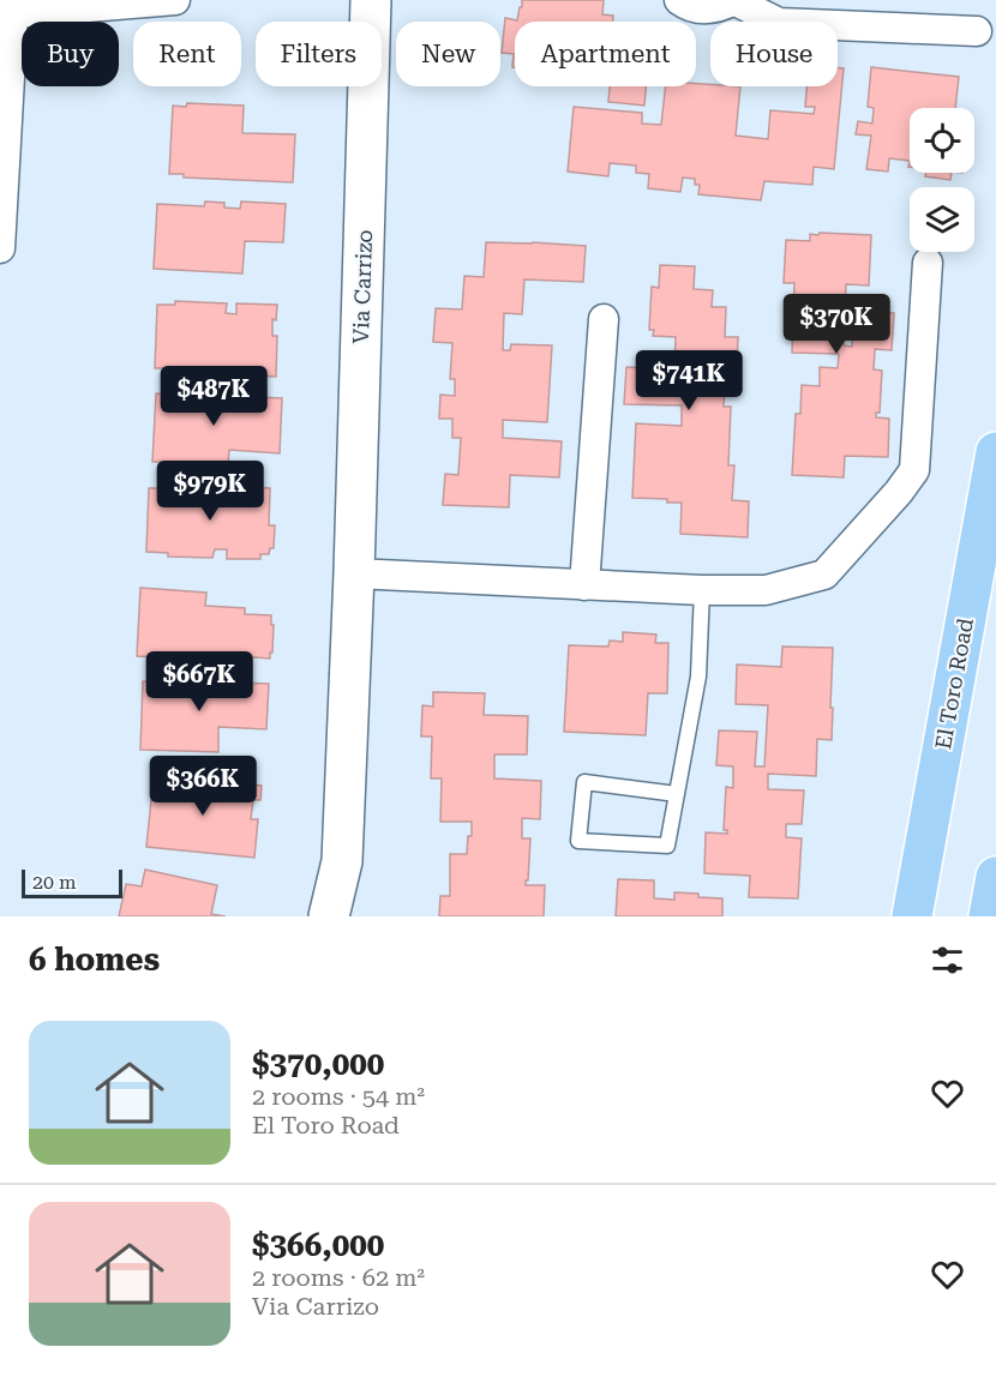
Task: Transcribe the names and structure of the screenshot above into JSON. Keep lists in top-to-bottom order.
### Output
{
  "streets": {
    "main road": ["El Toro Road"],
    "street": ["Via Carrizo"]
  },
  "scale_bar": "20 m",
  "page": {
    "chip": [
      "Buy",
      "Rent",
      "Filters",
      "New",
      "Apartment",
      "House"
    ],
    "price": [
      "$370K",
      "$741K",
      "$487K",
      "$979K",
      "$667K",
      "$366K"
    ],
    "scale": "20 m",
    "heading": "6 homes",
    "list": [
      {
        "name": "$370,000",
        "note": "2 rooms · 54 m² · El Toro Road"
      },
      {
        "name": "$366,000",
        "note": "2 rooms · 62 m² · Via Carrizo"
      }
    ]
  }
}
